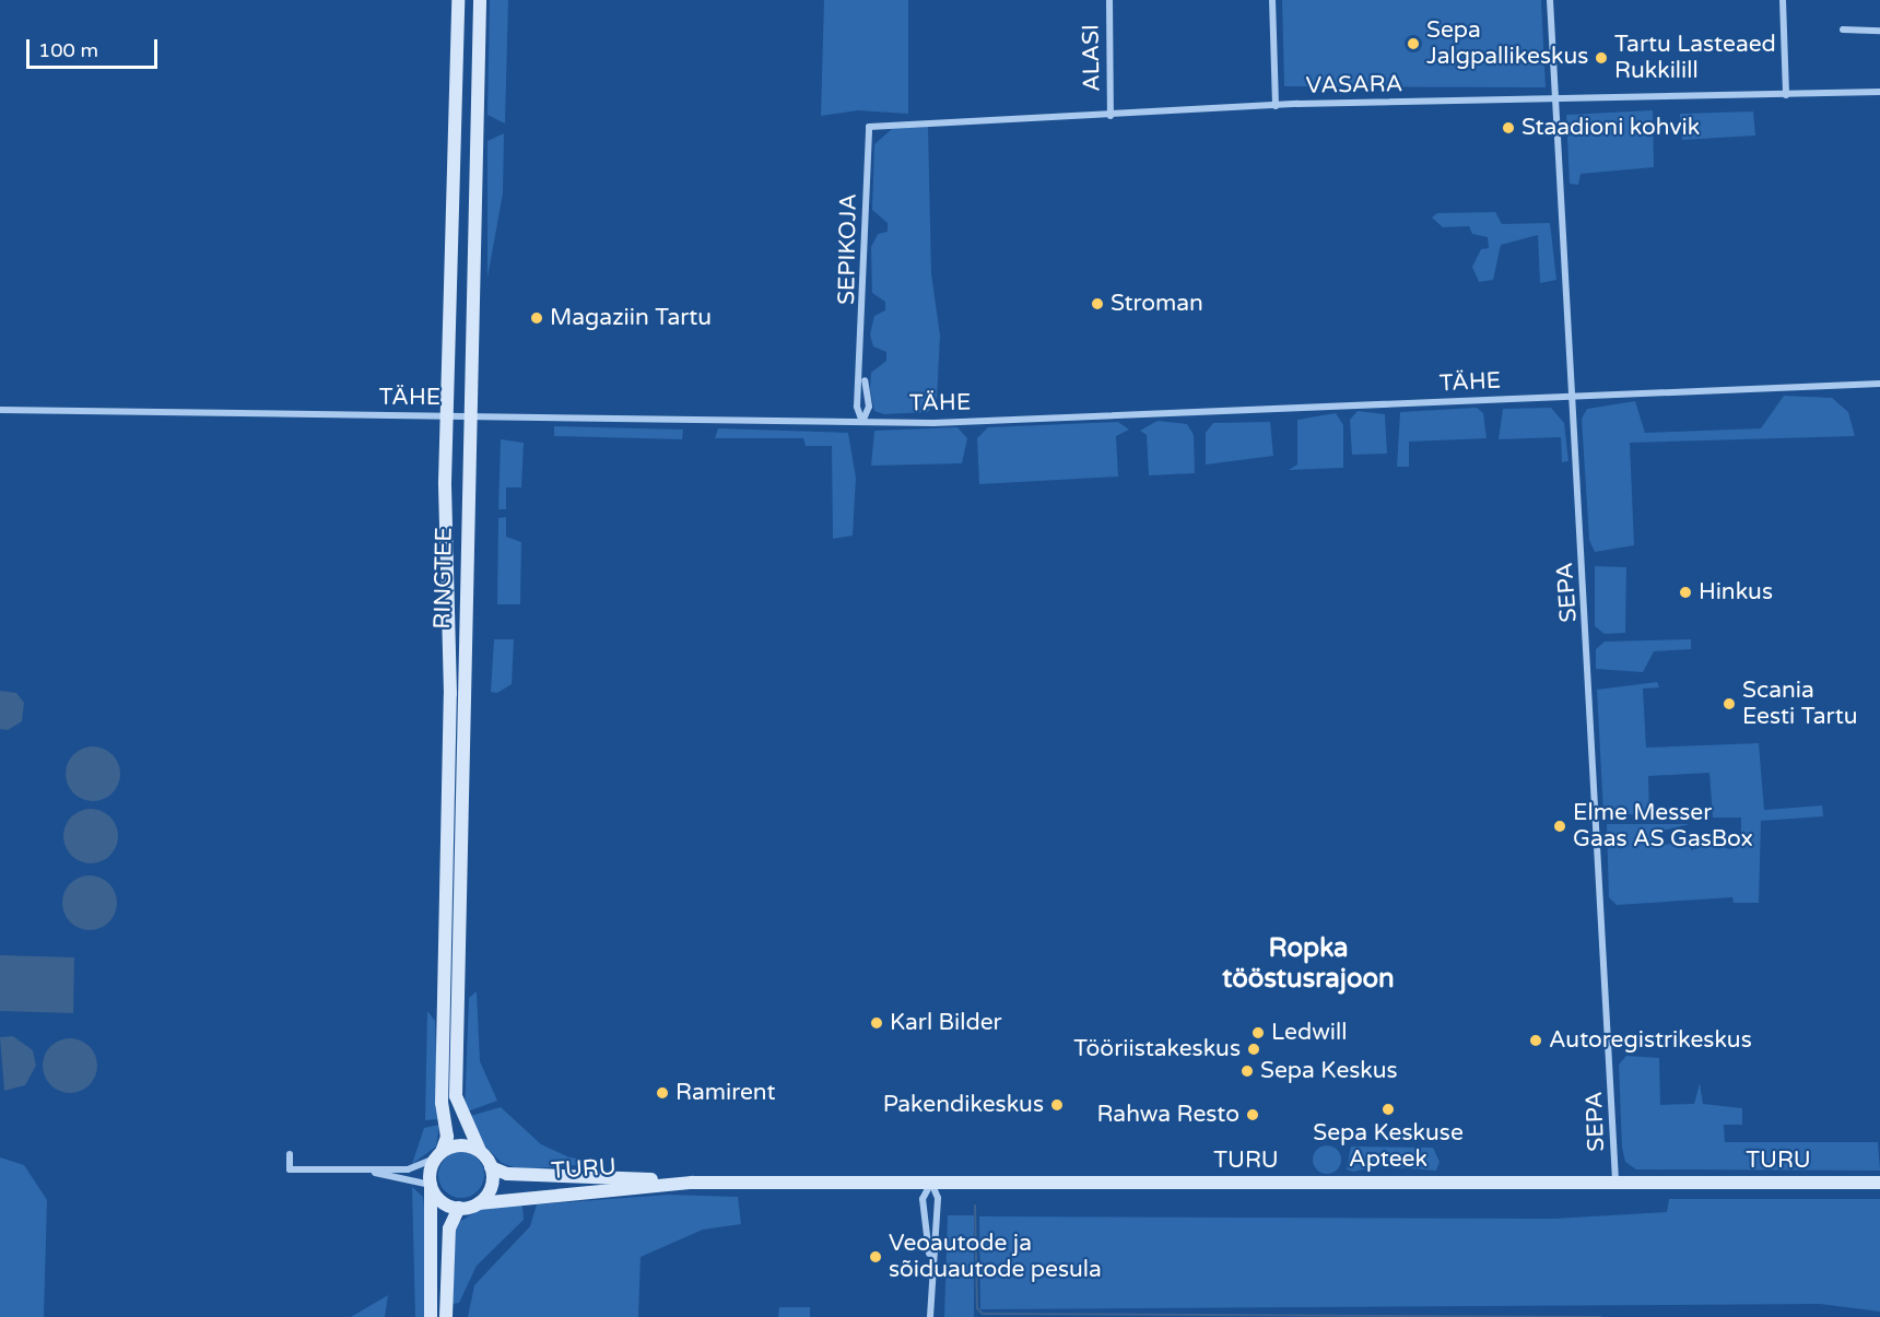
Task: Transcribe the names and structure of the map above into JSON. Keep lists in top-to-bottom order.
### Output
{
  "streets": {
    "main road": ["RINGTEE", "TURU"],
    "street": [
      "ALASI",
      "VASARA",
      "SEPIKOJA",
      "TÄHE",
      "SEPA"
    ]
  },
  "crossings": [
    ["ALASI", "VASARA"],
    ["VASARA", "SEPIKOJA"],
    ["VASARA", "SEPA"],
    ["SEPIKOJA", "TÄHE"],
    ["TÄHE", "RINGTEE"],
    ["TÄHE", "SEPA"],
    ["RINGTEE", "TURU"],
    ["SEPA", "TURU"]
  ],
  "districts": ["Ropka tööstusrajoon"],
  "places": [
    "Sepa Jalgpallikeskus",
    "Tartu Lasteaed Rukkilill",
    "Staadioni kohvik",
    "Stroman",
    "Magaziin Tartu",
    "Hinkus",
    "Scania Eesti Tartu",
    "Elme Messer Gaas AS GasBox",
    "Karl Bilder",
    "Ledwill",
    "Autoregistrikeskus",
    "Tööriistakeskus",
    "Sepa Keskus",
    "Ramirent",
    "Pakendikeskus",
    "Sepa Keskuse Apteek",
    "Rahwa Resto",
    "Veoautode ja sõiduautode pesula"
  ],
  "scale_bar": "100 m"
}
